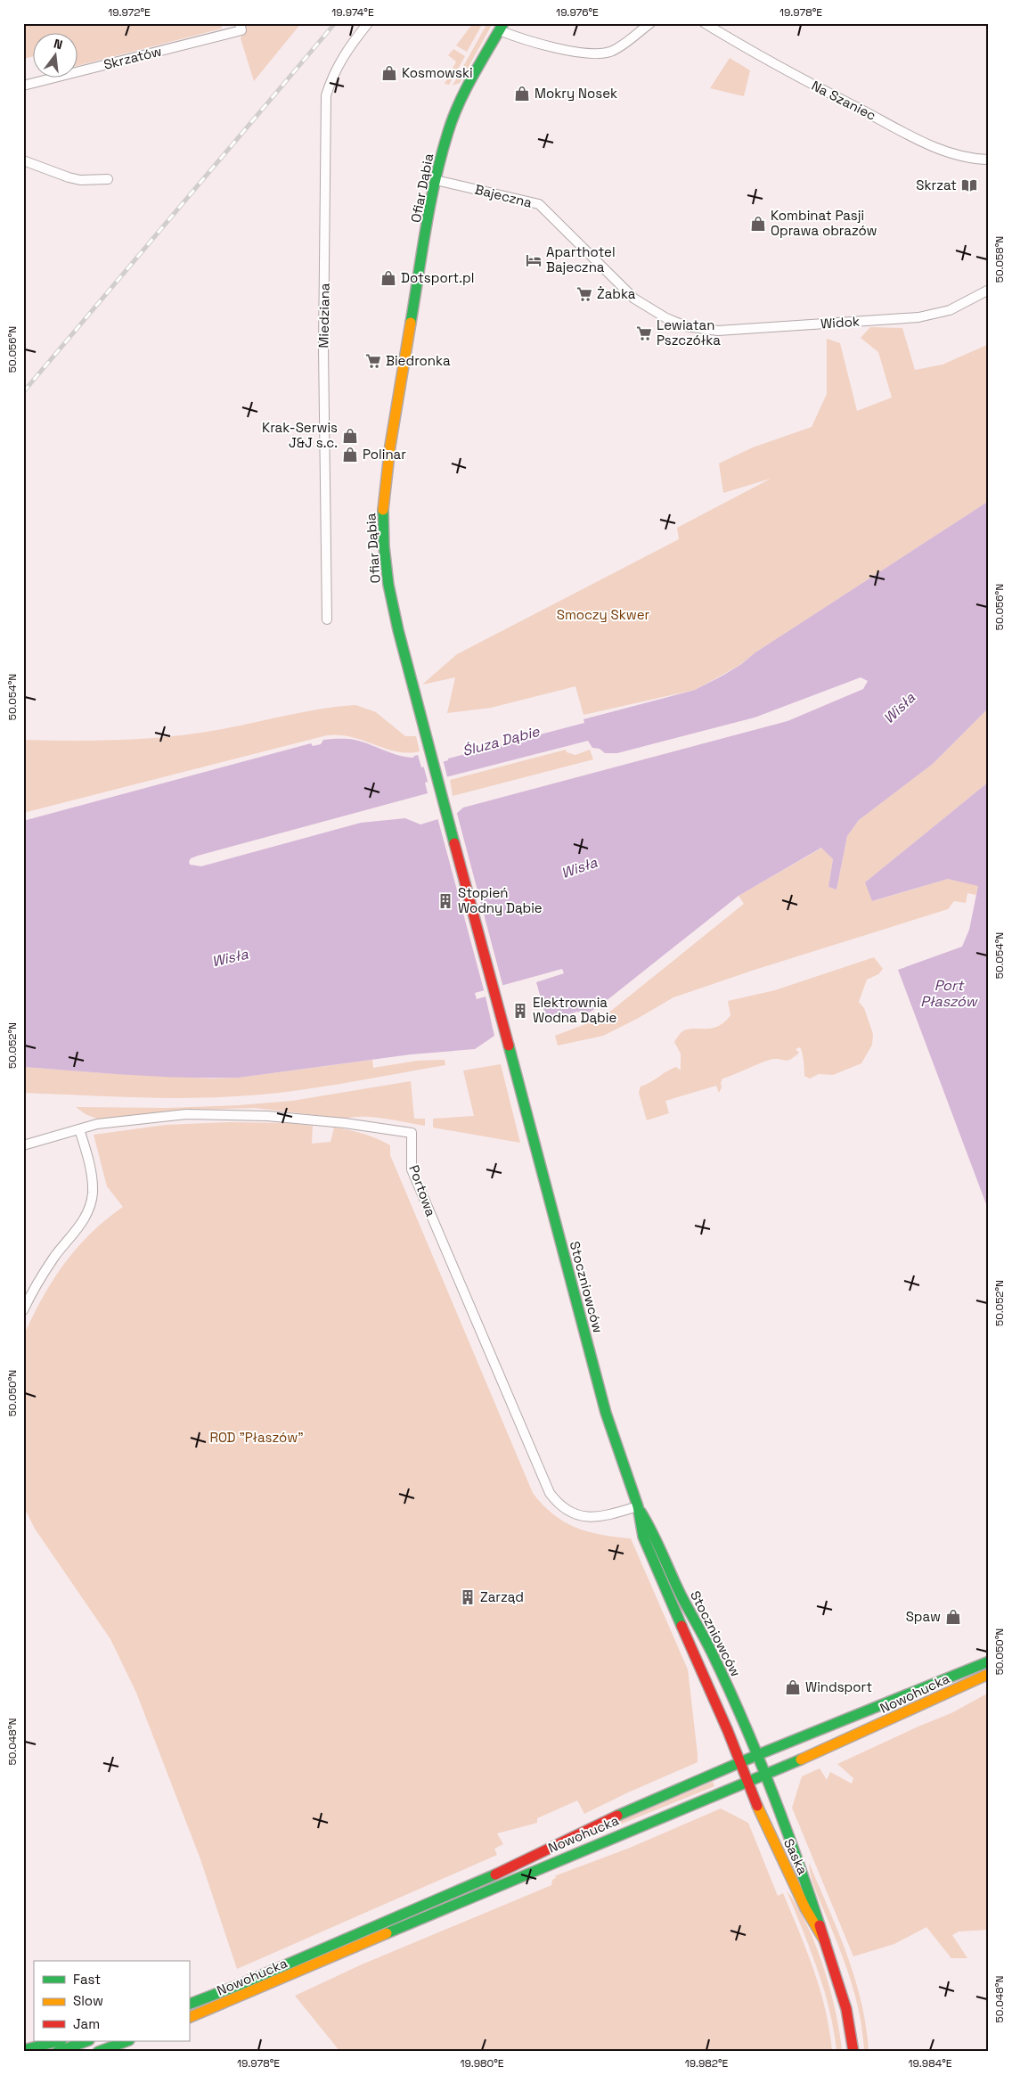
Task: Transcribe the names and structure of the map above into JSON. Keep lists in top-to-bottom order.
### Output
{
  "streets": {
    "street": [
      "Skrzatów",
      "Na Szaniec",
      "Ofiar Dąbia",
      "Bajeczna",
      "Miedziana",
      "Widok",
      "Portowa",
      "Stoczniowców",
      "Nowohucka",
      "Saska"
    ]
  },
  "crossings": [
    ["Ofiar Dąbia", "Bajeczna"],
    ["Ofiar Dąbia", "Stoczniowców"],
    ["Bajeczna", "Widok"],
    ["Portowa", "Stoczniowców"],
    ["Stoczniowców", "Nowohucka"],
    ["Stoczniowców", "Saska"],
    ["Nowohucka", "Saska"]
  ],
  "water": ["Wisła", "Śluza Dąbie", "Port Płaszów"],
  "parks": ["Smoczy Skwer", "ROD \"Płaszów\""],
  "places": {
    "shop": [
      "Kosmowski",
      "Mokry Nosek",
      "Kombinat Pasji Oprawa obrazów",
      "Dotsport.pl",
      "Krak-Serwis J&J s.c.",
      "Polinar",
      "Spaw",
      "Windsport"
    ],
    "library": ["Skrzat"],
    "hotel": ["Aparthotel Bajeczna"],
    "supermarket": ["Żabka", "Lewiatan Pszczółka", "Biedronka"],
    "building": ["Stopień Wodny Dąbie", "Elektrownia Wodna Dąbie", "Zarząd"]
  },
  "legend": ["Fast", "Slow", "Jam"],
  "north": "top",
  "coordinates": [
    "19.972°E",
    "19.974°E",
    "19.976°E",
    "19.978°E",
    "50.058°N",
    "50.056°N",
    "50.054°N",
    "50.052°N",
    "50.050°N",
    "50.048°N",
    "19.980°E",
    "19.982°E",
    "19.984°E"
  ]
}
